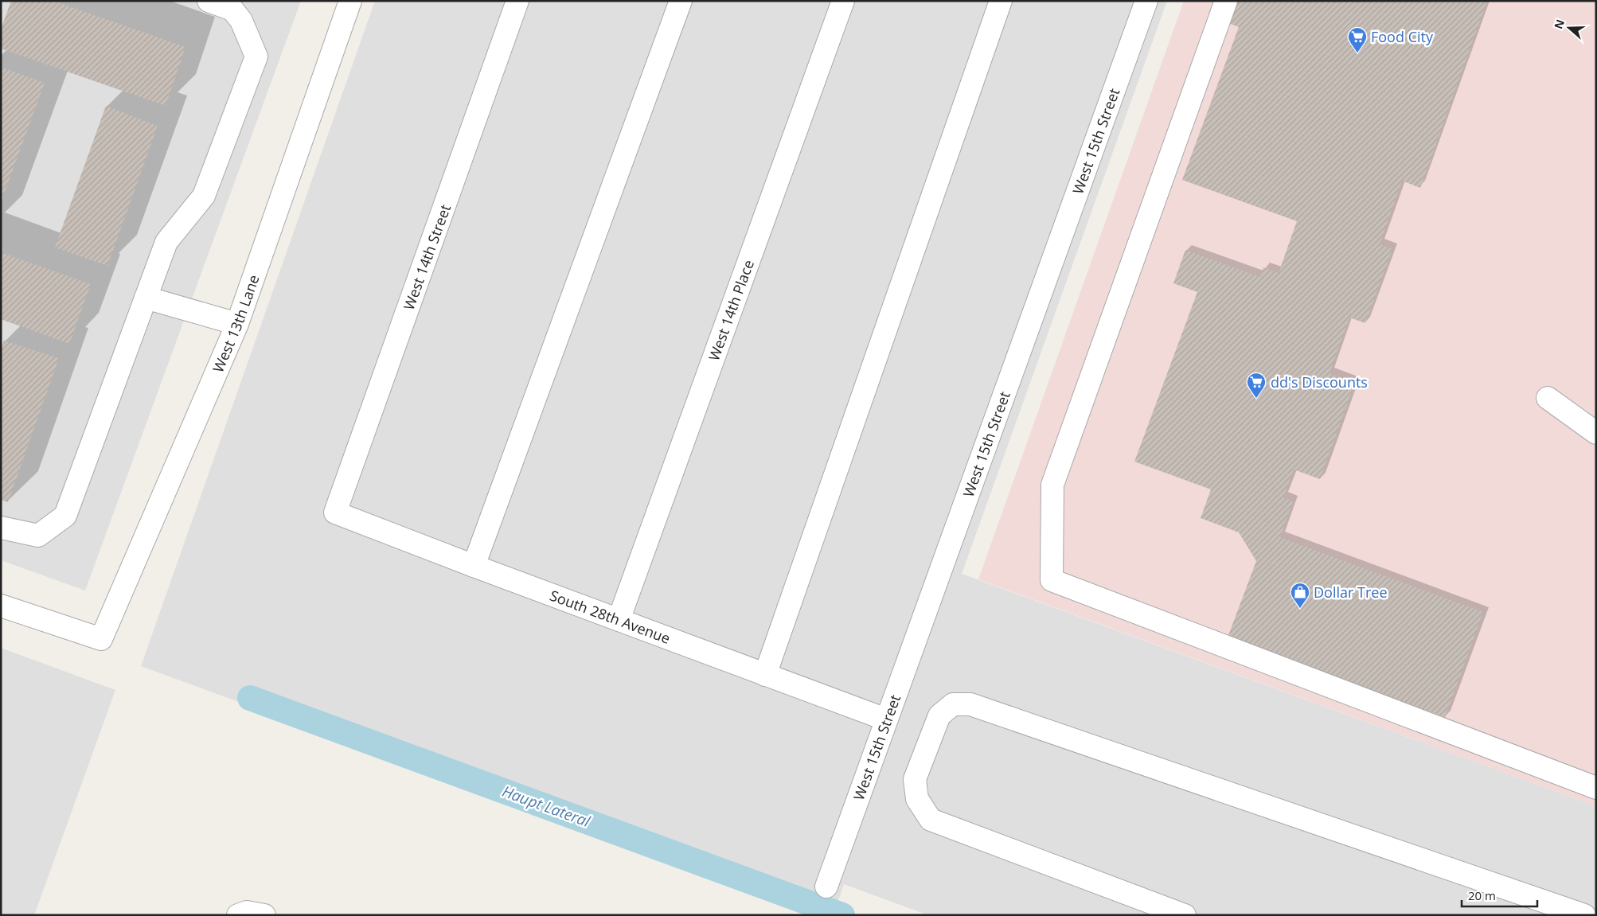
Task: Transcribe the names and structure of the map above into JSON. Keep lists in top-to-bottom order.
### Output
{
  "streets": {
    "street": [
      "West 15th Street",
      "West 14th Street",
      "West 14th Place",
      "West 13th Lane",
      "South 28th Avenue"
    ]
  },
  "crossings": [
    ["West 15th Street", "South 28th Avenue"],
    ["West 14th Street", "South 28th Avenue"],
    ["West 14th Place", "South 28th Avenue"]
  ],
  "water": ["Haupt Lateral"],
  "places": {
    "supermarket": ["Food City", "dd's Discounts"],
    "shop": ["Dollar Tree"]
  },
  "scale_bar": "20 m",
  "north": "left"
}
